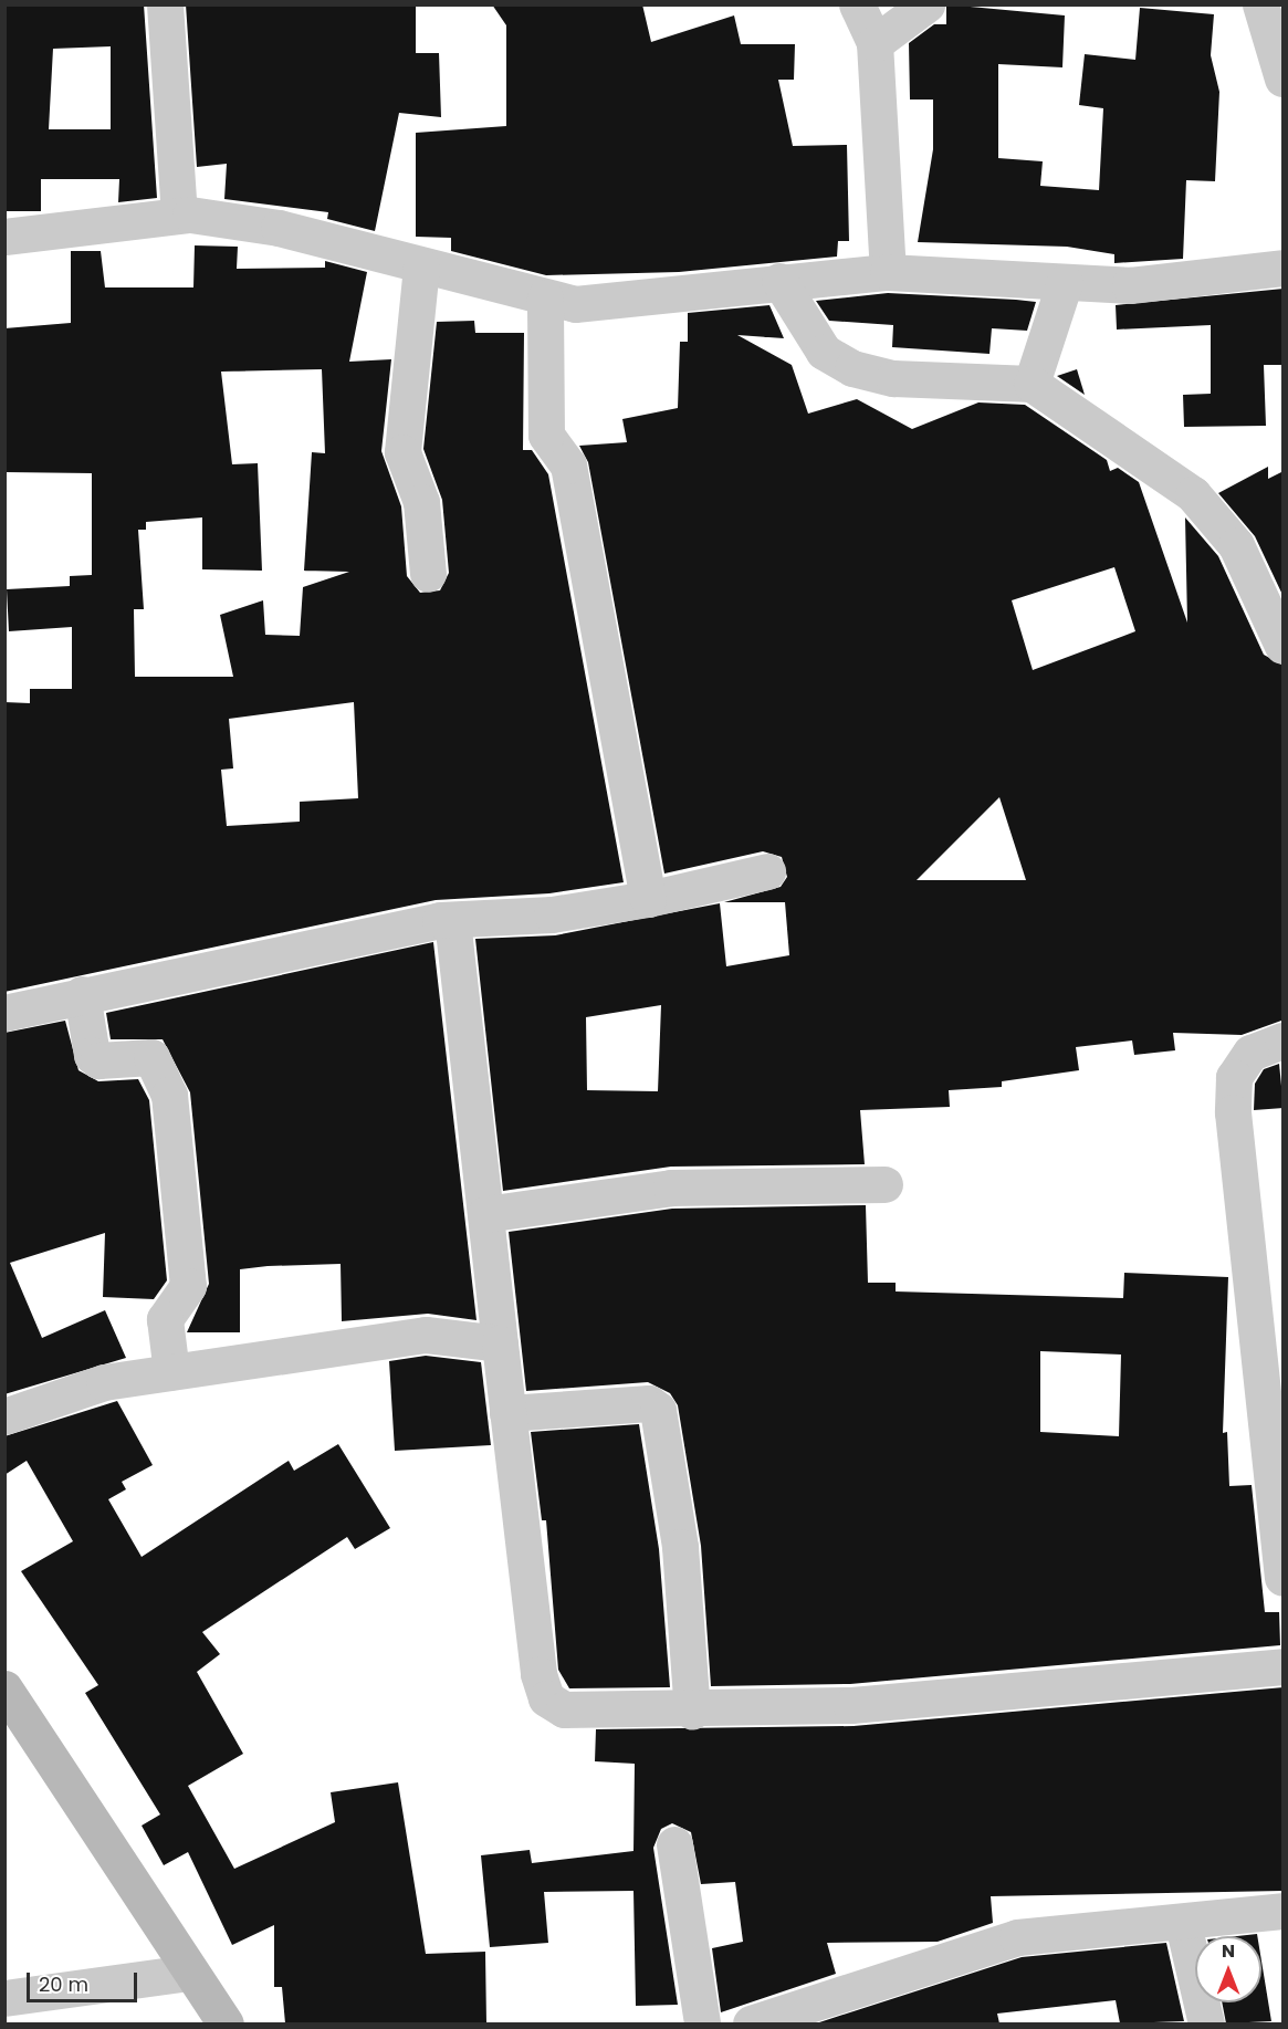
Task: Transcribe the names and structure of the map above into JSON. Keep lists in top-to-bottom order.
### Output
{
  "scale_bar": "20 m",
  "north": "top"
}
